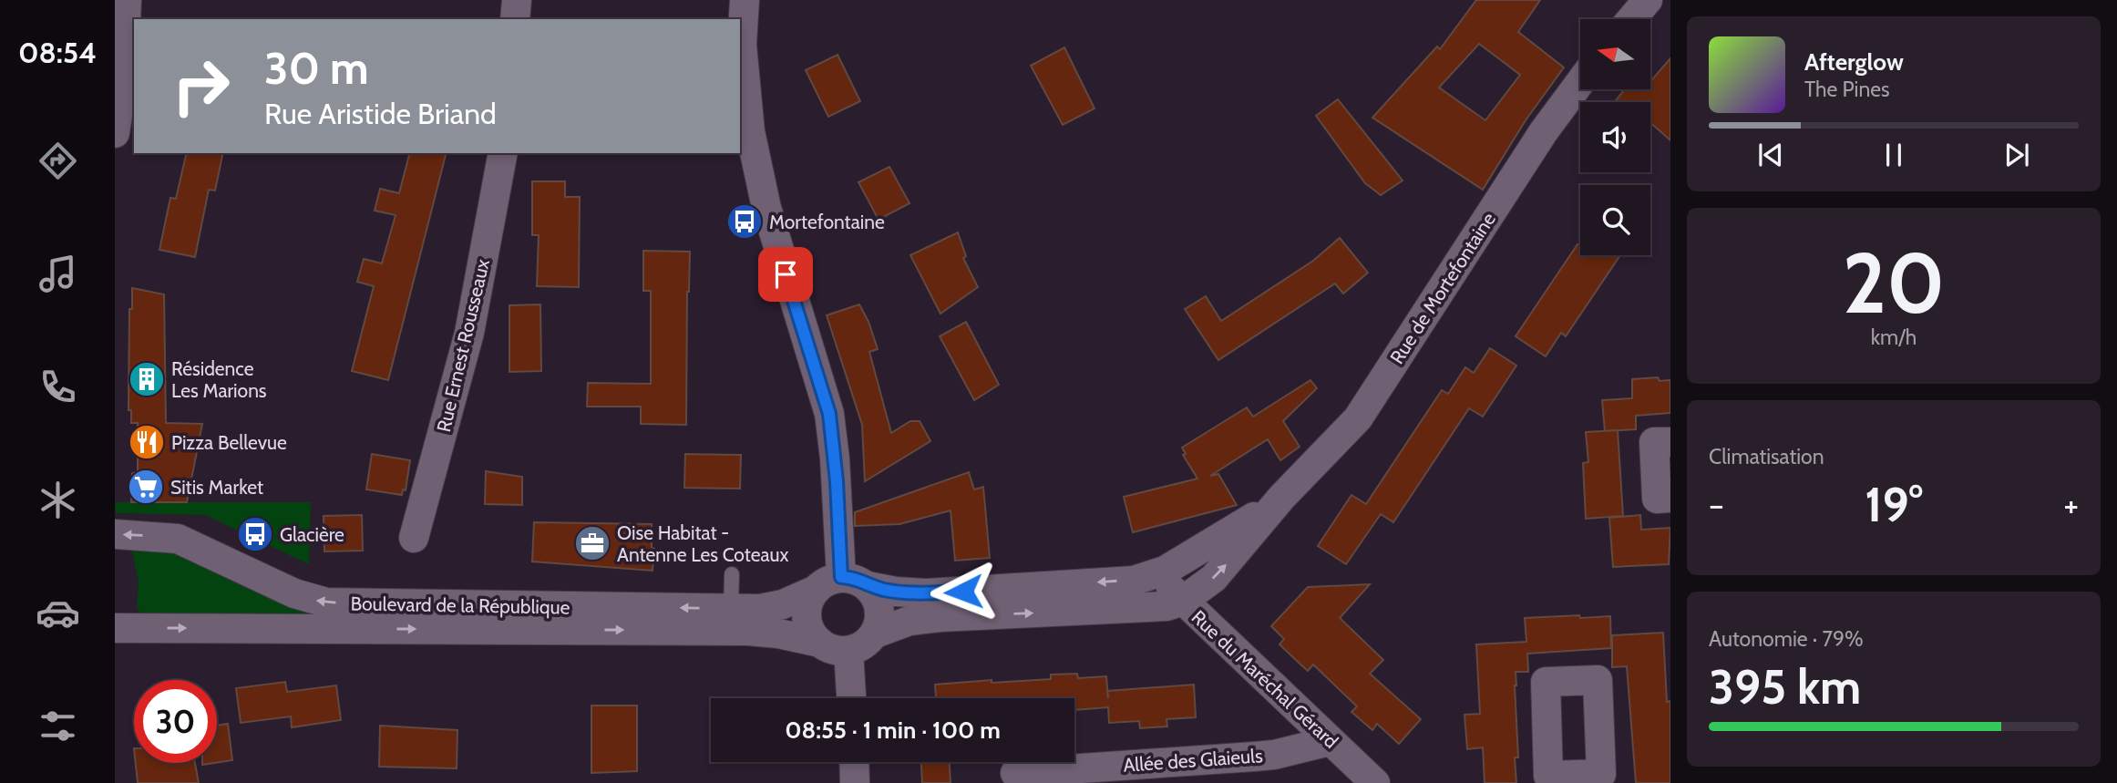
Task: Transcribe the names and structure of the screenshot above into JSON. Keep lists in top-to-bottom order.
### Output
{
  "streets": {
    "street": [
      "Rue de Mortefontaine",
      "Rue Ernest Rousseaux",
      "Boulevard de la République",
      "Rue du Maréchal Gérard",
      "Allée des Glaieuls"
    ]
  },
  "crossings": [
    ["Rue de Mortefontaine", "Boulevard de la République"],
    ["Rue de Mortefontaine", "Rue du Maréchal Gérard"],
    ["Rue du Maréchal Gérard", "Allée des Glaieuls"]
  ],
  "places": {
    "bus stop": ["Mortefontaine", "Glacière"],
    "building": ["Résidence Les Marions"],
    "restaurant": ["Pizza Bellevue"],
    "supermarket": ["Sitis Market"],
    "office": ["Oise Habitat - Antenne Les Coteaux"]
  },
  "north": "left",
  "page": {
    "tabs": "08:54",
    "turn": ["30 m", "Rue Aristide Briand"],
    "song": ["Afterglow", "The Pines"],
    "tile": [
      ["20", "km/h"],
      "Climatisation",
      ["Autonomie · 79%", "395 km"]
    ],
    "heat": ["−", "19°", "+"],
    "limit": "30",
    "trip": "08:55 · 1 min · 100 m"
  }
}
